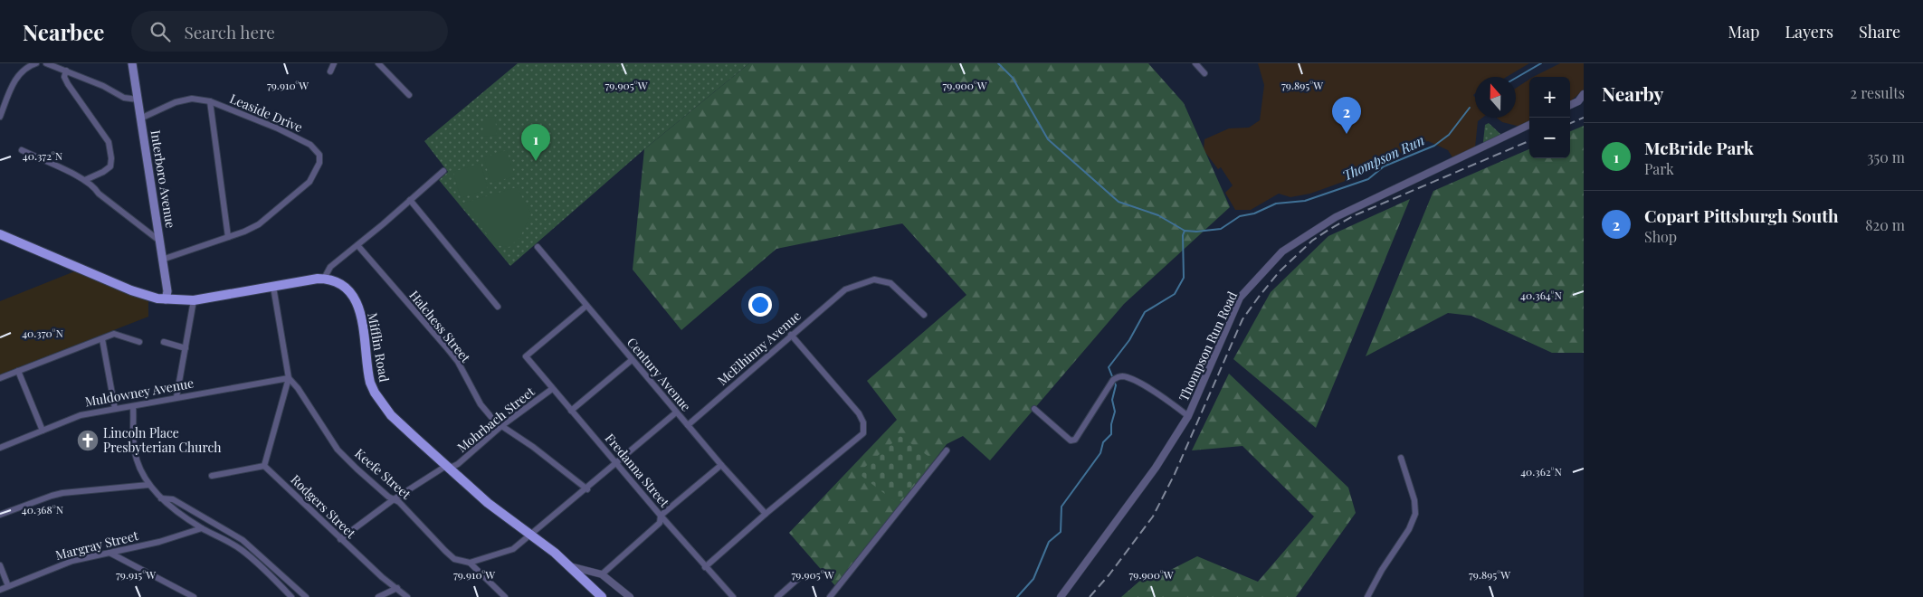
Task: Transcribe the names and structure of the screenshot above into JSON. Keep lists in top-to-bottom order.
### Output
{
  "streets": {
    "main road": ["Interboro Avenue", "Mifflin Road"],
    "street": [
      "Leaside Drive",
      "Halchess Street",
      "Thompson Run Road",
      "McElhinny Avenue",
      "Century Avenue",
      "Muldowney Avenue",
      "Mohrbach Street",
      "Fredanna Street",
      "Keefe Street",
      "Rodgers Street",
      "Margray Street"
    ]
  },
  "crossings": [
    ["Leaside Drive", "Interboro Avenue"],
    ["Halchess Street", "Mohrbach Street"],
    ["Mifflin Road", "Mohrbach Street"],
    ["McElhinny Avenue", "Century Avenue"],
    ["Century Avenue", "Fredanna Street"],
    ["Muldowney Avenue", "Keefe Street"],
    ["Mohrbach Street", "Fredanna Street"],
    ["Mohrbach Street", "Keefe Street"],
    ["Mohrbach Street", "Rodgers Street"]
  ],
  "water": ["Thompson Run"],
  "places": {
    "church": ["Lincoln Place Presbyterian Church"]
  },
  "north": "top",
  "page": {
    "header": "Nearbee",
    "search": "Search here",
    "nav": ["Map", "Layers", "Share"],
    "heading": ["Nearby", "2 results"],
    "map_buttons": ["+", "−"],
    "pins": ["2", "1"],
    "list": [
      {
        "mark": "1",
        "name": "McBride Park",
        "note": "Park",
        "value": "350 m"
      },
      {
        "mark": "2",
        "name": "Copart Pittsburgh South",
        "note": "Shop",
        "value": "820 m"
      }
    ]
  },
  "coordinates": [
    "79.910°W",
    "79.905°W",
    "79.900°W",
    "79.895°W",
    "40.372°N",
    "40.364°N",
    "40.370°N",
    "40.362°N",
    "40.368°N",
    "79.915°W"
  ]
}
